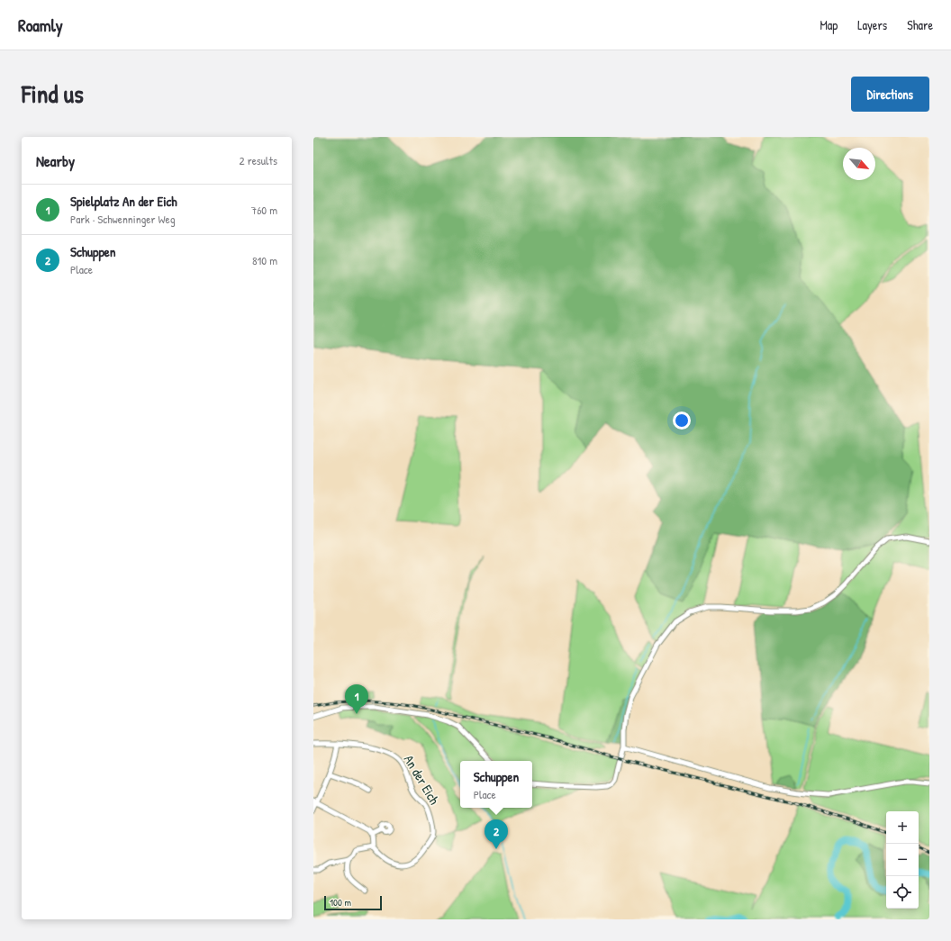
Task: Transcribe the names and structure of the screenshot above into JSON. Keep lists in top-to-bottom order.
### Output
{
  "streets": {
    "street": ["An der Eich"]
  },
  "scale_bar": "100 m",
  "north": "bottom right",
  "page": {
    "header": "Roamly",
    "nav": ["Map", "Layers", "Share"],
    "title": "Find us",
    "buttons": "Directions",
    "heading": ["Nearby", "2 results"],
    "list": [
      {
        "mark": "1",
        "name": "Spielplatz An der Eich",
        "note": "Park · Schwenninger Weg",
        "value": "760 m"
      },
      {
        "mark": "2",
        "name": "Schuppen",
        "note": "Place",
        "value": "810 m"
      }
    ],
    "pins": ["1", "2"],
    "popup": ["Schuppen", "Place"],
    "map_buttons": ["+", "−"],
    "scale": "100 m"
  }
}
